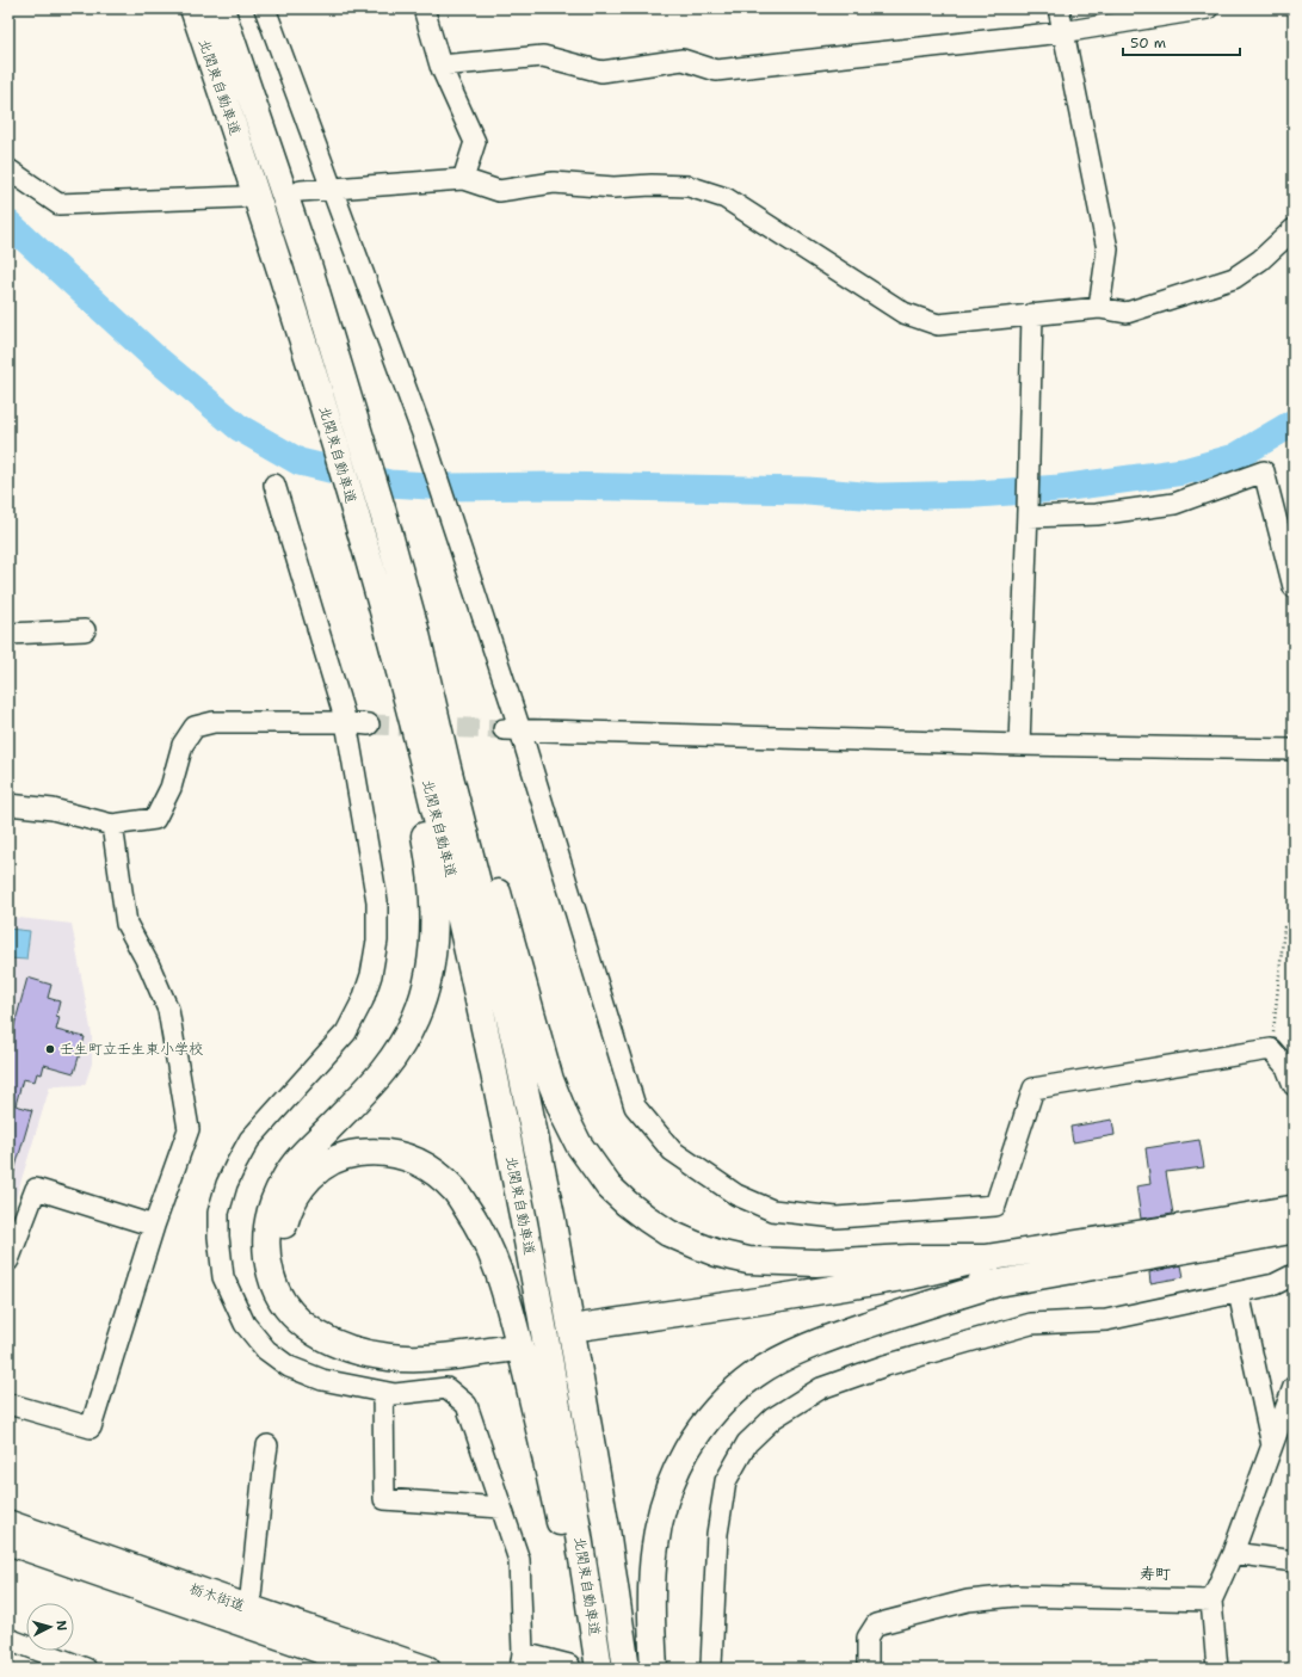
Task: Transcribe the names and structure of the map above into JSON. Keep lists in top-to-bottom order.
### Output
{
  "streets": {
    "highway": ["北関東自動車道"],
    "main road": ["栃木街道"]
  },
  "districts": ["寿町"],
  "places": ["壬生町立壬生東小学校"],
  "scale_bar": "50 m",
  "north": "right"
}
